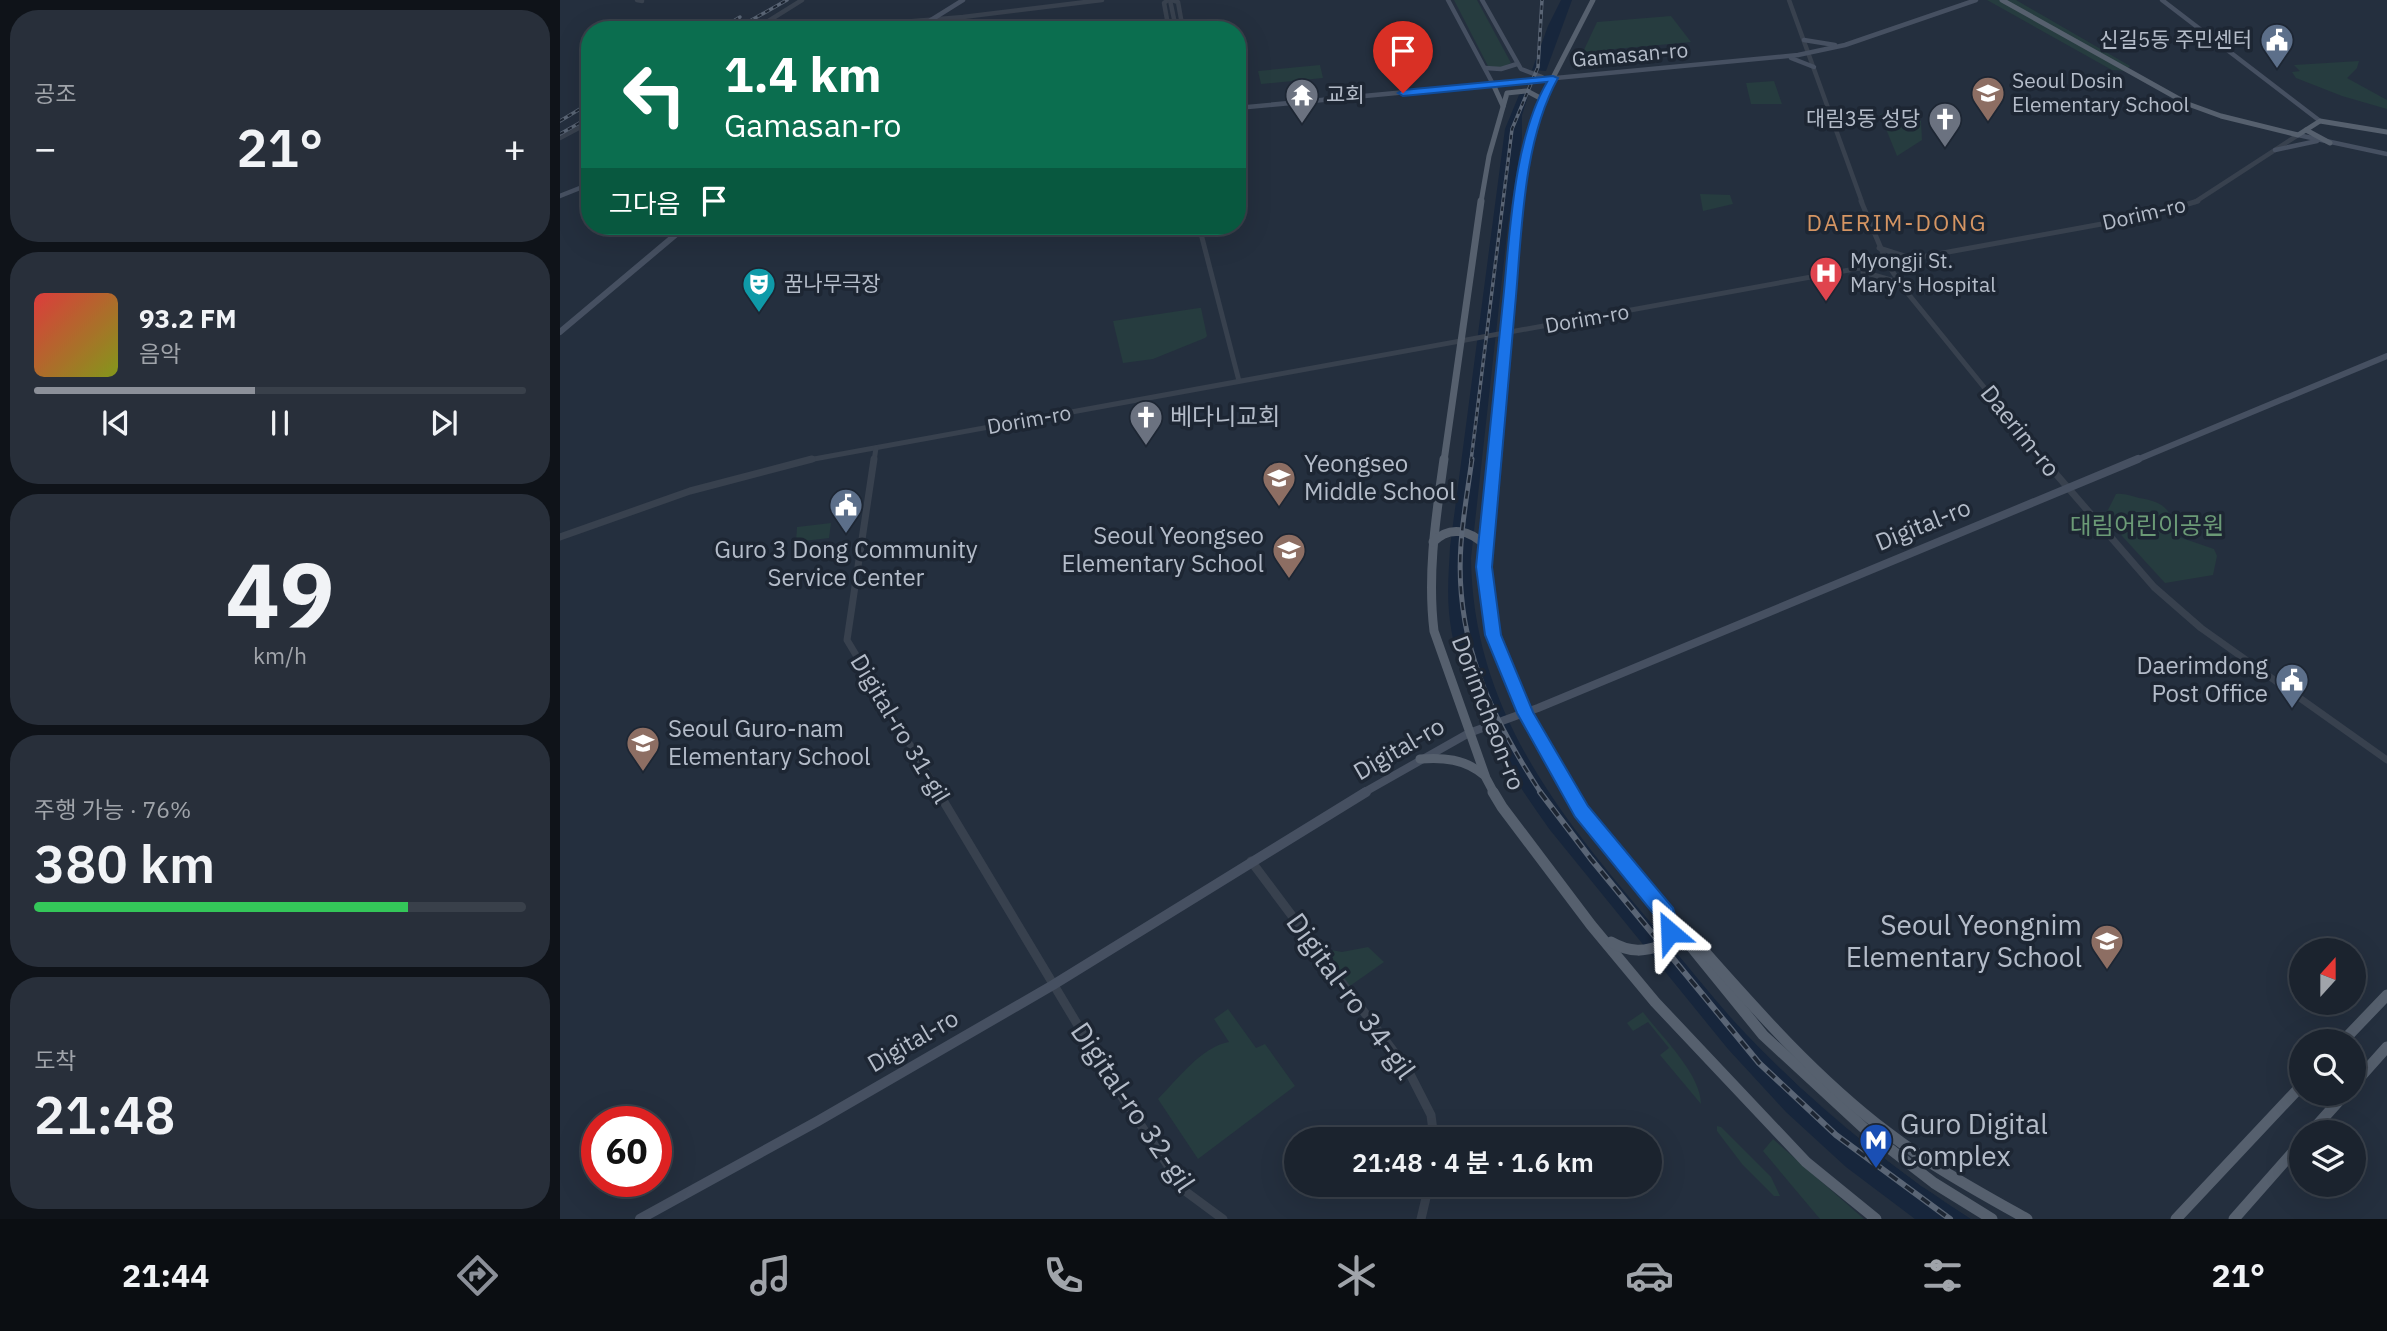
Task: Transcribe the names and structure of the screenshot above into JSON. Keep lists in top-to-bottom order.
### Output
{
  "streets": {
    "main road": [
      "Gamasan-ro",
      "Dorim-ro",
      "Digital-ro",
      "Dorimcheon-ro"
    ],
    "street": [
      "Daerim-ro",
      "Digital-ro 31-gil",
      "Digital-ro 34-gil",
      "Digital-ro 32-gil"
    ]
  },
  "crossings": [
    ["Gamasan-ro", "Daerim-ro"],
    ["Gamasan-ro", "Dorimcheon-ro"],
    ["Dorim-ro", "Daerim-ro"],
    ["Dorim-ro", "Dorimcheon-ro"],
    ["Dorim-ro", "Digital-ro 31-gil"],
    ["Daerim-ro", "Digital-ro"],
    ["Digital-ro", "Dorimcheon-ro"],
    ["Digital-ro", "Digital-ro 31-gil"],
    ["Digital-ro", "Digital-ro 34-gil"],
    ["Digital-ro", "Digital-ro 32-gil"],
    ["Digital-ro 31-gil", "Digital-ro 32-gil"]
  ],
  "districts": ["DAERIM-DONG"],
  "parks": ["대림어린이공원"],
  "places": {
    "public building": ["신길5동 주민센터", "Guro 3 Dong Community Service Center", "Daerimdong Post Office"],
    "school or university": [
      "Seoul Dosin Elementary School",
      "Yeongseo Middle School",
      "Seoul Yeongseo Elementary School",
      "Seoul Guro-nam Elementary School",
      "Seoul Yeongnim Elementary School"
    ],
    "temple": ["교회"],
    "church": ["대림3동 성당", "베다니교회"],
    "hospital": ["Myongji St. Mary's Hospital"],
    "theatre": ["꿈나무극장"],
    "metro station": ["Guro Digital Complex"]
  },
  "north": "top",
  "page": {
    "tile": [
      "공조",
      ["49", "km/h"],
      ["주행 가능 · 76%", "380 km"],
      ["도착", "21:48"]
    ],
    "turn": ["1.4 km", "Gamasan-ro"],
    "heat": ["−", "21°", "+"],
    "then": "그다음",
    "song": ["93.2 FM", "음악"],
    "limit": "60",
    "trip": "21:48 · 4 분 · 1.6 km",
    "tabs": ["21:44", "21°"]
  }
}
